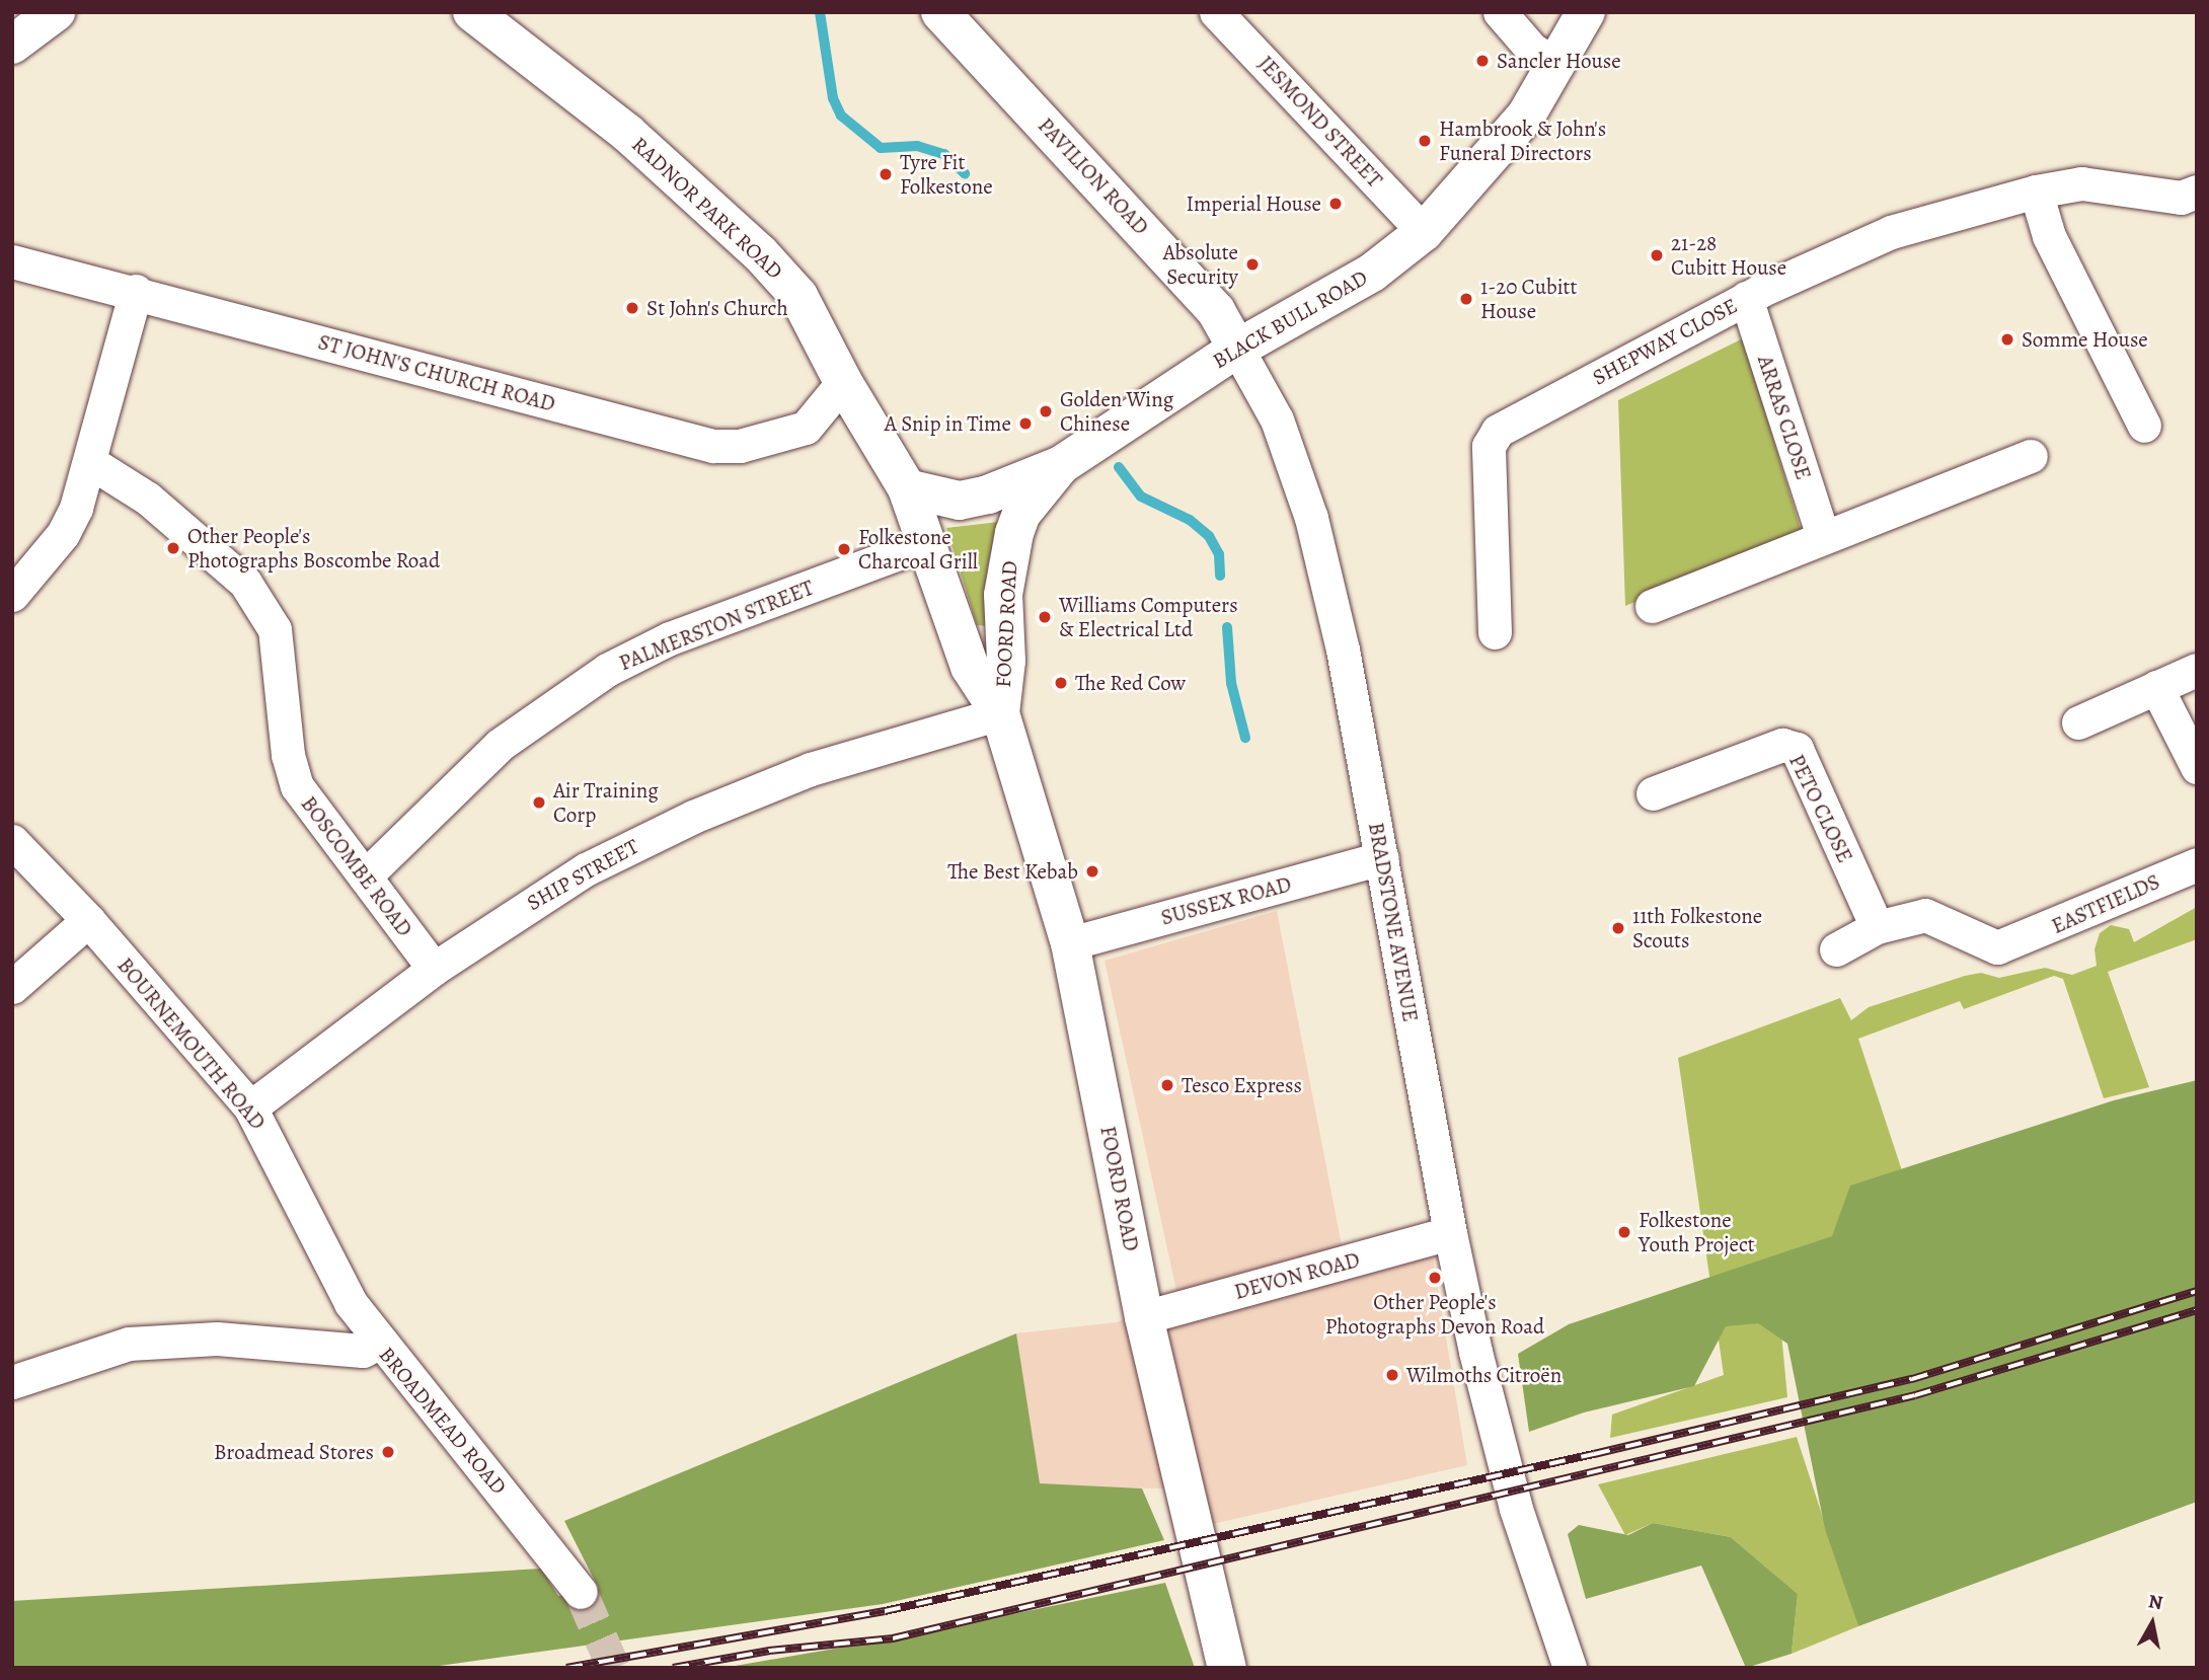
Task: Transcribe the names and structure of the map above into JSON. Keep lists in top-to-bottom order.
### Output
{
  "streets": {
    "main road": [
      "PAVILION ROAD",
      "RADNOR PARK ROAD",
      "BLACK BULL ROAD",
      "FOORD ROAD"
    ],
    "street": [
      "JESMOND STREET",
      "SHEPWAY CLOSE",
      "ST JOHN'S CHURCH ROAD",
      "ARRAS CLOSE",
      "PALMERSTON STREET",
      "PETO CLOSE",
      "BOSCOMBE ROAD",
      "SHIP STREET",
      "SUSSEX ROAD",
      "EASTFIELDS",
      "BRADSTONE AVENUE",
      "BOURNEMOUTH ROAD",
      "DEVON ROAD",
      "BROADMEAD ROAD"
    ]
  },
  "crossings": [
    ["JESMOND STREET", "BLACK BULL ROAD"],
    ["PAVILION ROAD", "BLACK BULL ROAD"],
    ["PAVILION ROAD", "BRADSTONE AVENUE"],
    ["RADNOR PARK ROAD", "BLACK BULL ROAD"],
    ["RADNOR PARK ROAD", "ST JOHN'S CHURCH ROAD"],
    ["RADNOR PARK ROAD", "FOORD ROAD"],
    ["BLACK BULL ROAD", "FOORD ROAD"],
    ["BLACK BULL ROAD", "BRADSTONE AVENUE"],
    ["SHEPWAY CLOSE", "ARRAS CLOSE"],
    ["FOORD ROAD", "PALMERSTON STREET"],
    ["FOORD ROAD", "SHIP STREET"],
    ["FOORD ROAD", "SUSSEX ROAD"],
    ["FOORD ROAD", "DEVON ROAD"],
    ["PALMERSTON STREET", "BOSCOMBE ROAD"],
    ["PETO CLOSE", "EASTFIELDS"],
    ["BOSCOMBE ROAD", "SHIP STREET"],
    ["SHIP STREET", "BOURNEMOUTH ROAD"],
    ["SUSSEX ROAD", "BRADSTONE AVENUE"],
    ["BRADSTONE AVENUE", "DEVON ROAD"],
    ["BOURNEMOUTH ROAD", "BROADMEAD ROAD"]
  ],
  "places": [
    "Sancler House",
    "Hambrook & John's Funeral Directors",
    "Tyre Fit Folkestone",
    "Imperial House",
    "21-28 Cubitt House",
    "Absolute Security",
    "1-20 Cubitt House",
    "St John's Church",
    "Somme House",
    "Golden Wing Chinese",
    "A Snip in Time",
    "Other People's Photographs Boscombe Road",
    "Folkestone Charcoal Grill",
    "Williams Computers & Electrical Ltd",
    "The Red Cow",
    "Air Training Corp",
    "The Best Kebab",
    "11th Folkestone Scouts",
    "Tesco Express",
    "Folkestone Youth Project",
    "Other People's Photographs Devon Road",
    "Wilmoths Citroën",
    "Broadmead Stores"
  ],
  "north": "top"
}
